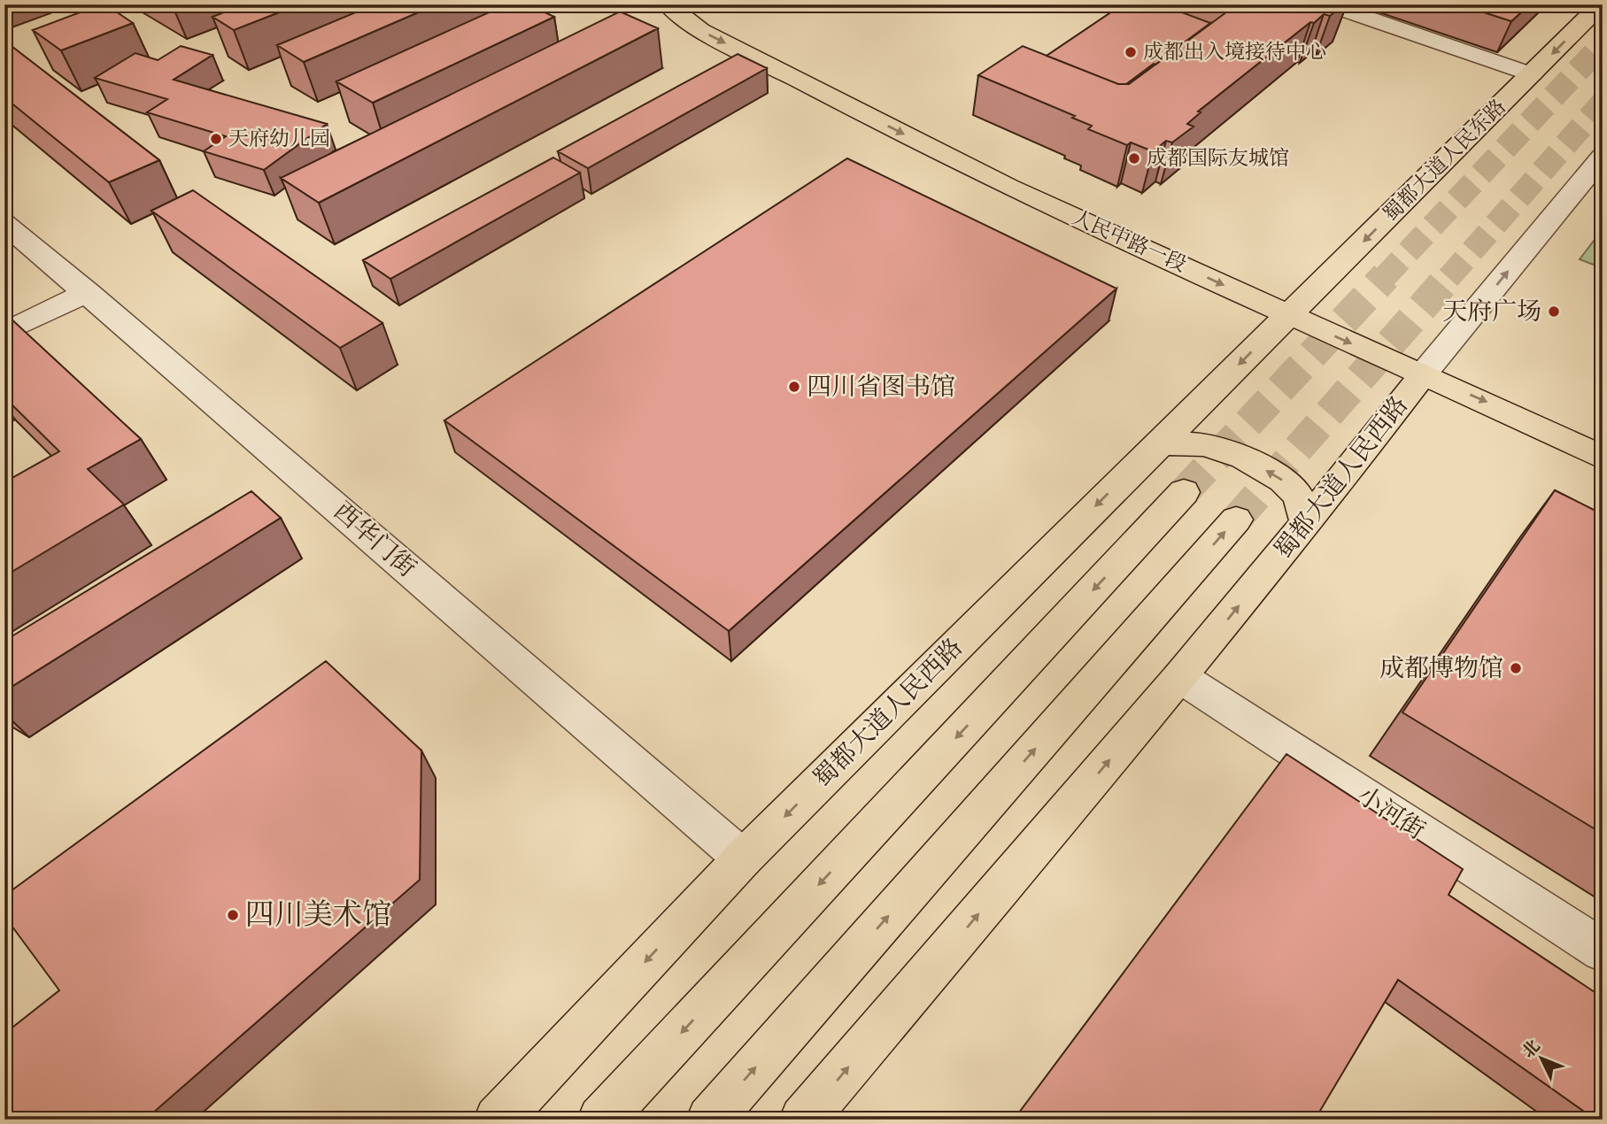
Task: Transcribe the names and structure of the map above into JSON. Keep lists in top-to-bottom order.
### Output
{
  "streets": {
    "main road": ["蜀都大道人民东路", "人民中路一段", "蜀都大道人民西路"],
    "street": ["西华门街", "小河街"]
  },
  "crossings": [
    ["蜀都大道人民东路", "人民中路一段"],
    ["蜀都大道人民东路", "蜀都大道人民西路"],
    ["人民中路一段", "蜀都大道人民西路"],
    ["蜀都大道人民西路", "西华门街"],
    ["蜀都大道人民西路", "小河街"]
  ],
  "one_way": ["蜀都大道人民东路", "人民中路一段"],
  "places": [
    "成都出入境接待中心",
    "天府幼儿园",
    "成都国际友城馆",
    "天府广场",
    "四川省图书馆",
    "成都博物馆",
    "四川美术馆"
  ],
  "north": "top left"
}
